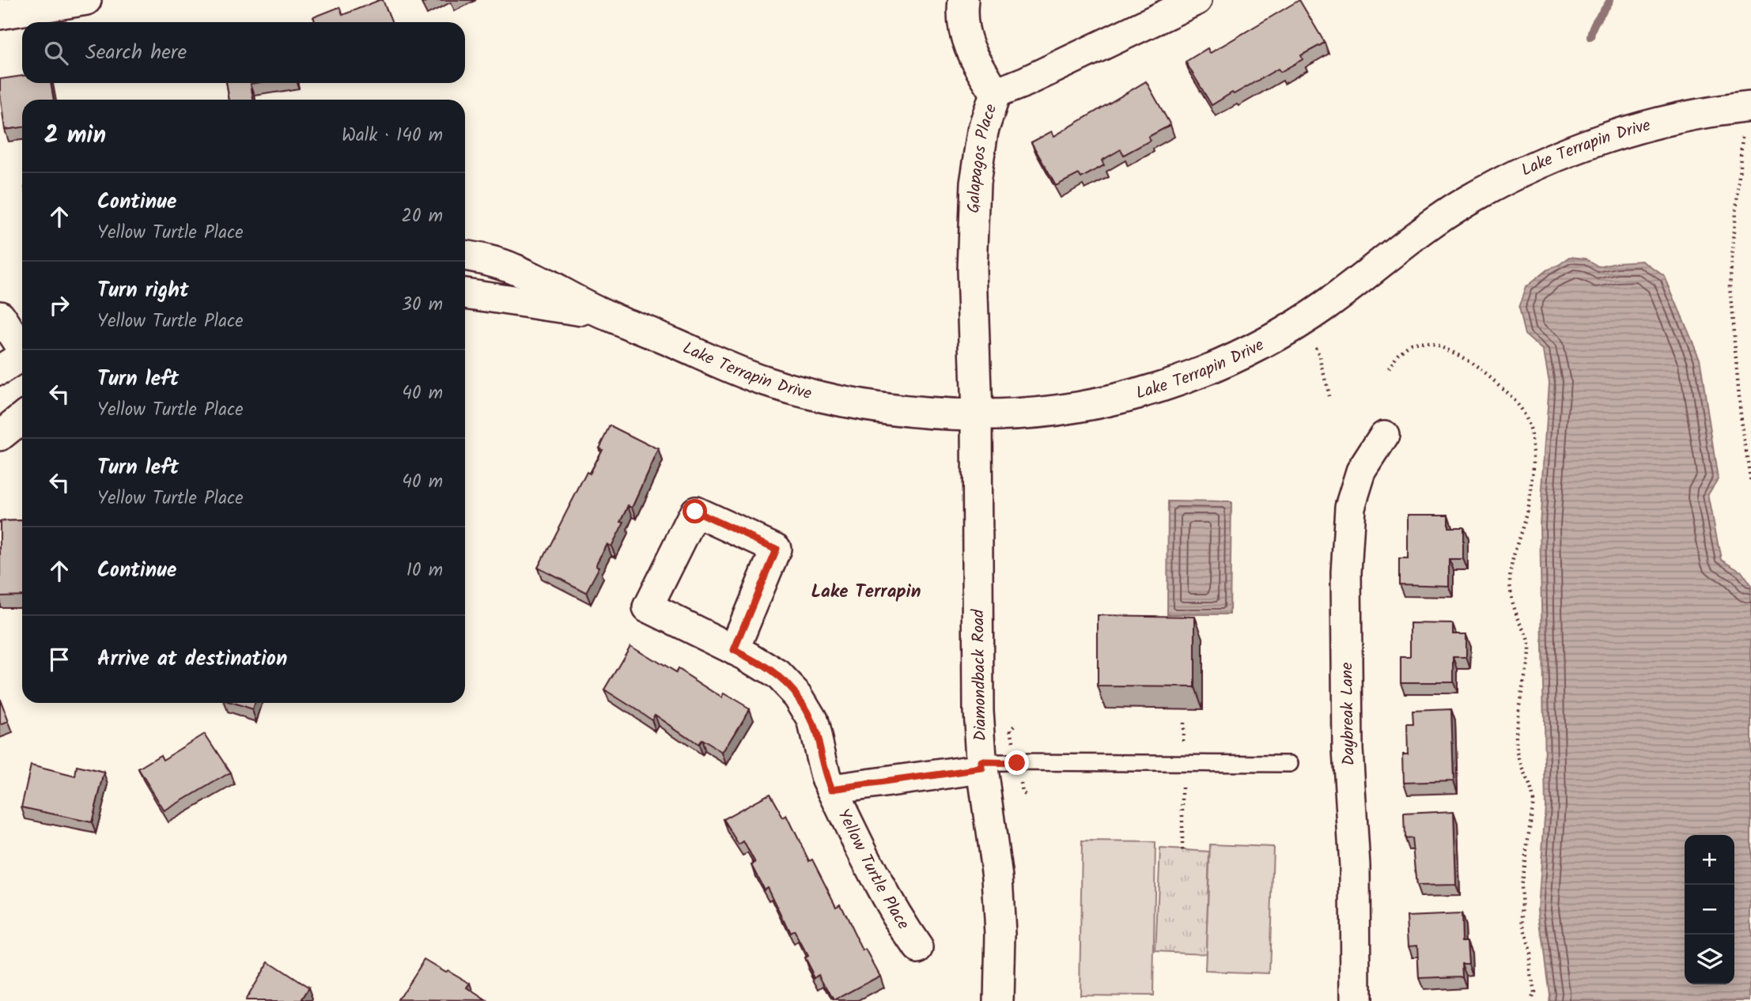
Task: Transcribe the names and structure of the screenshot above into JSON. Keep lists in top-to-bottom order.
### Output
{
  "streets": {
    "street": [
      "Lake Terrapin Drive",
      "Galapagos Place",
      "Diamondback Road",
      "Daybreak Lane",
      "Yellow Turtle Place"
    ]
  },
  "crossings": [
    ["Lake Terrapin Drive", "Galapagos Place"],
    ["Lake Terrapin Drive", "Diamondback Road"],
    ["Galapagos Place", "Diamondback Road"],
    ["Diamondback Road", "Yellow Turtle Place"]
  ],
  "districts": ["Lake Terrapin"],
  "page": {
    "search": "Search here",
    "heading": ["2 min", "Walk · 140 m"],
    "list": [
      ["Continue", "Yellow Turtle Place", "20 m"],
      ["Turn right", "Yellow Turtle Place", "30 m"],
      ["Turn left", "Yellow Turtle Place", "40 m"],
      ["Turn left", "Yellow Turtle Place", "40 m"],
      ["Continue", "10 m"],
      "Arrive at destination"
    ],
    "map_buttons": ["+", "−"]
  }
}
